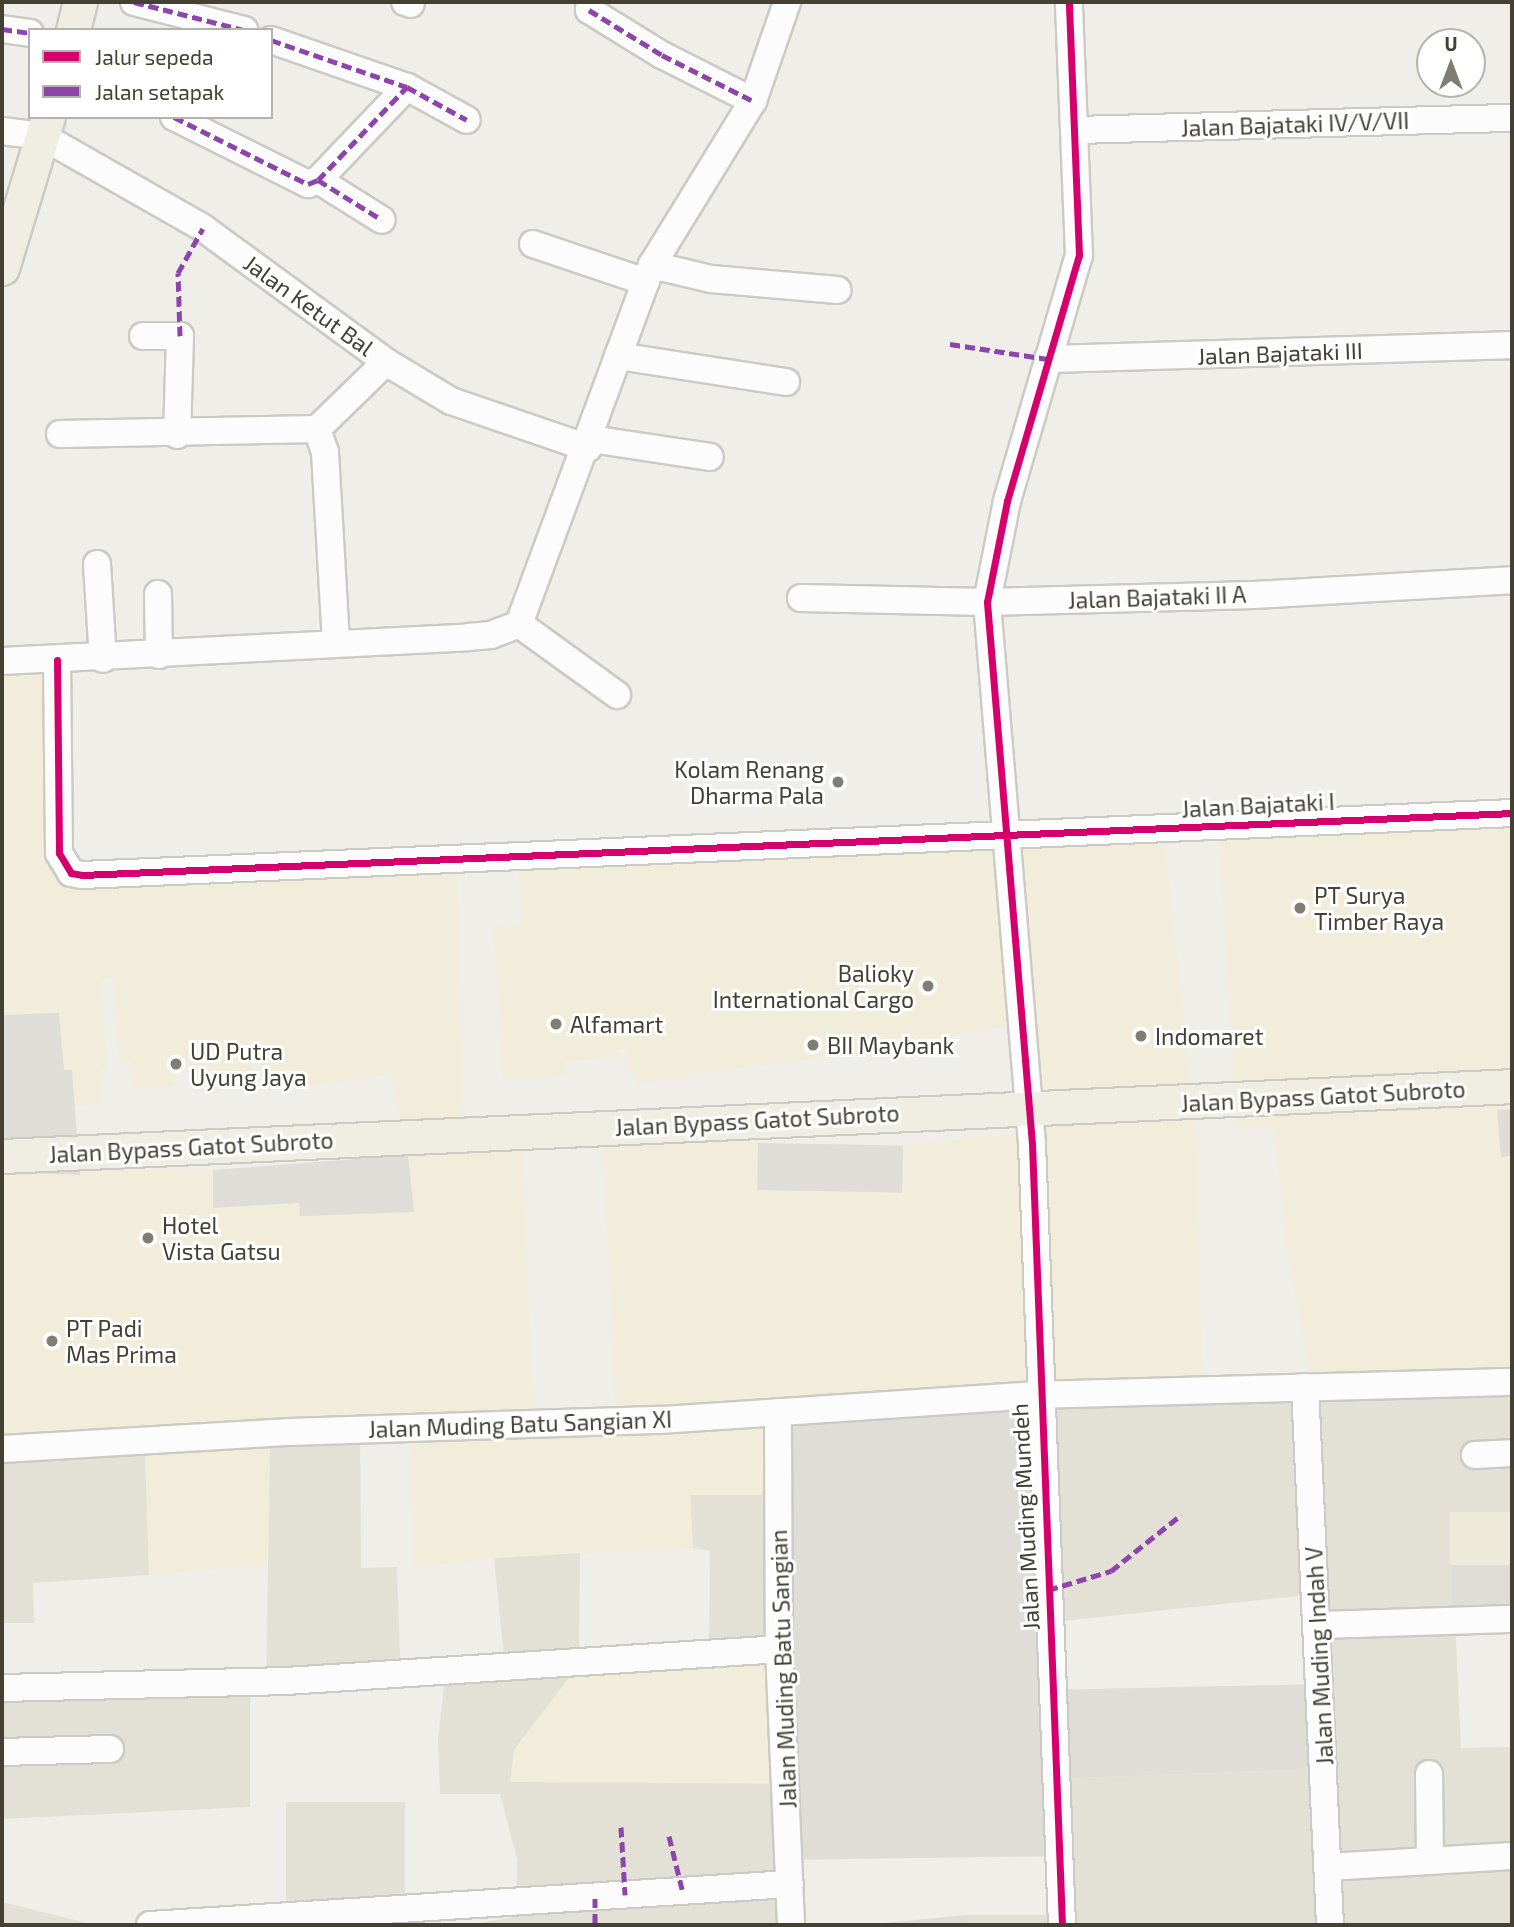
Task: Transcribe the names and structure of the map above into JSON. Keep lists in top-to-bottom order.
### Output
{
  "streets": {
    "main road": ["Jalan Bypass Gatot Subroto"],
    "street": [
      "Jalan Bajataki IV/V/VII",
      "Jalan Ketut Bal",
      "Jalan Bajataki III",
      "Jalan Bajataki II A",
      "Jalan Bajataki I",
      "Jalan Muding Batu Sangian XI",
      "Jalan Muding Mundeh",
      "Jalan Muding Indah V",
      "Jalan Muding Batu Sangian"
    ]
  },
  "crossings": [
    ["Jalan Bajataki IV/V/VII", "Jalan Muding Mundeh"],
    ["Jalan Bajataki III", "Jalan Muding Mundeh"],
    ["Jalan Bajataki II A", "Jalan Muding Mundeh"],
    ["Jalan Bajataki I", "Jalan Muding Mundeh"],
    ["Jalan Bypass Gatot Subroto", "Jalan Muding Mundeh"],
    ["Jalan Muding Batu Sangian XI", "Jalan Muding Mundeh"],
    ["Jalan Muding Batu Sangian XI", "Jalan Muding Indah V"],
    ["Jalan Muding Batu Sangian XI", "Jalan Muding Batu Sangian"]
  ],
  "places": [
    "Kolam Renang Dharma Pala",
    "PT Surya Timber Raya",
    "Balioky International Cargo",
    "Alfamart",
    "Indomaret",
    "BII Maybank",
    "UD Putra Uyung Jaya",
    "Hotel Vista Gatsu",
    "PT Padi Mas Prima"
  ],
  "legend": ["Jalur sepeda", "Jalan setapak"],
  "north": "top"
}
